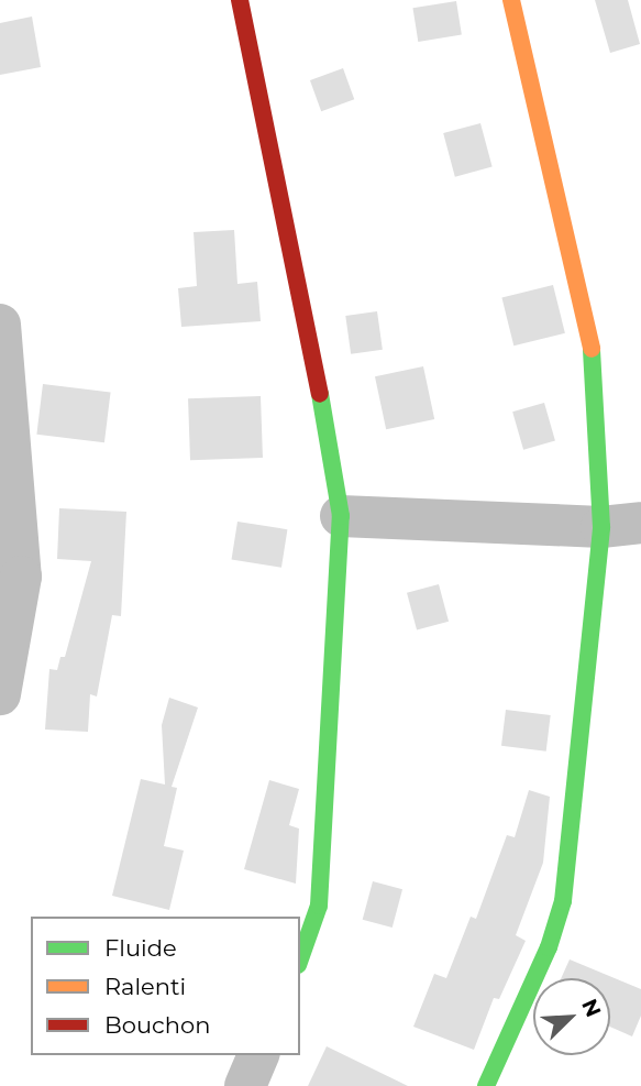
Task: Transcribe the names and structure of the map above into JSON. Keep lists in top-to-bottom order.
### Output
{
  "legend": ["Fluide", "Ralenti", "Bouchon"],
  "north": "top right"
}
